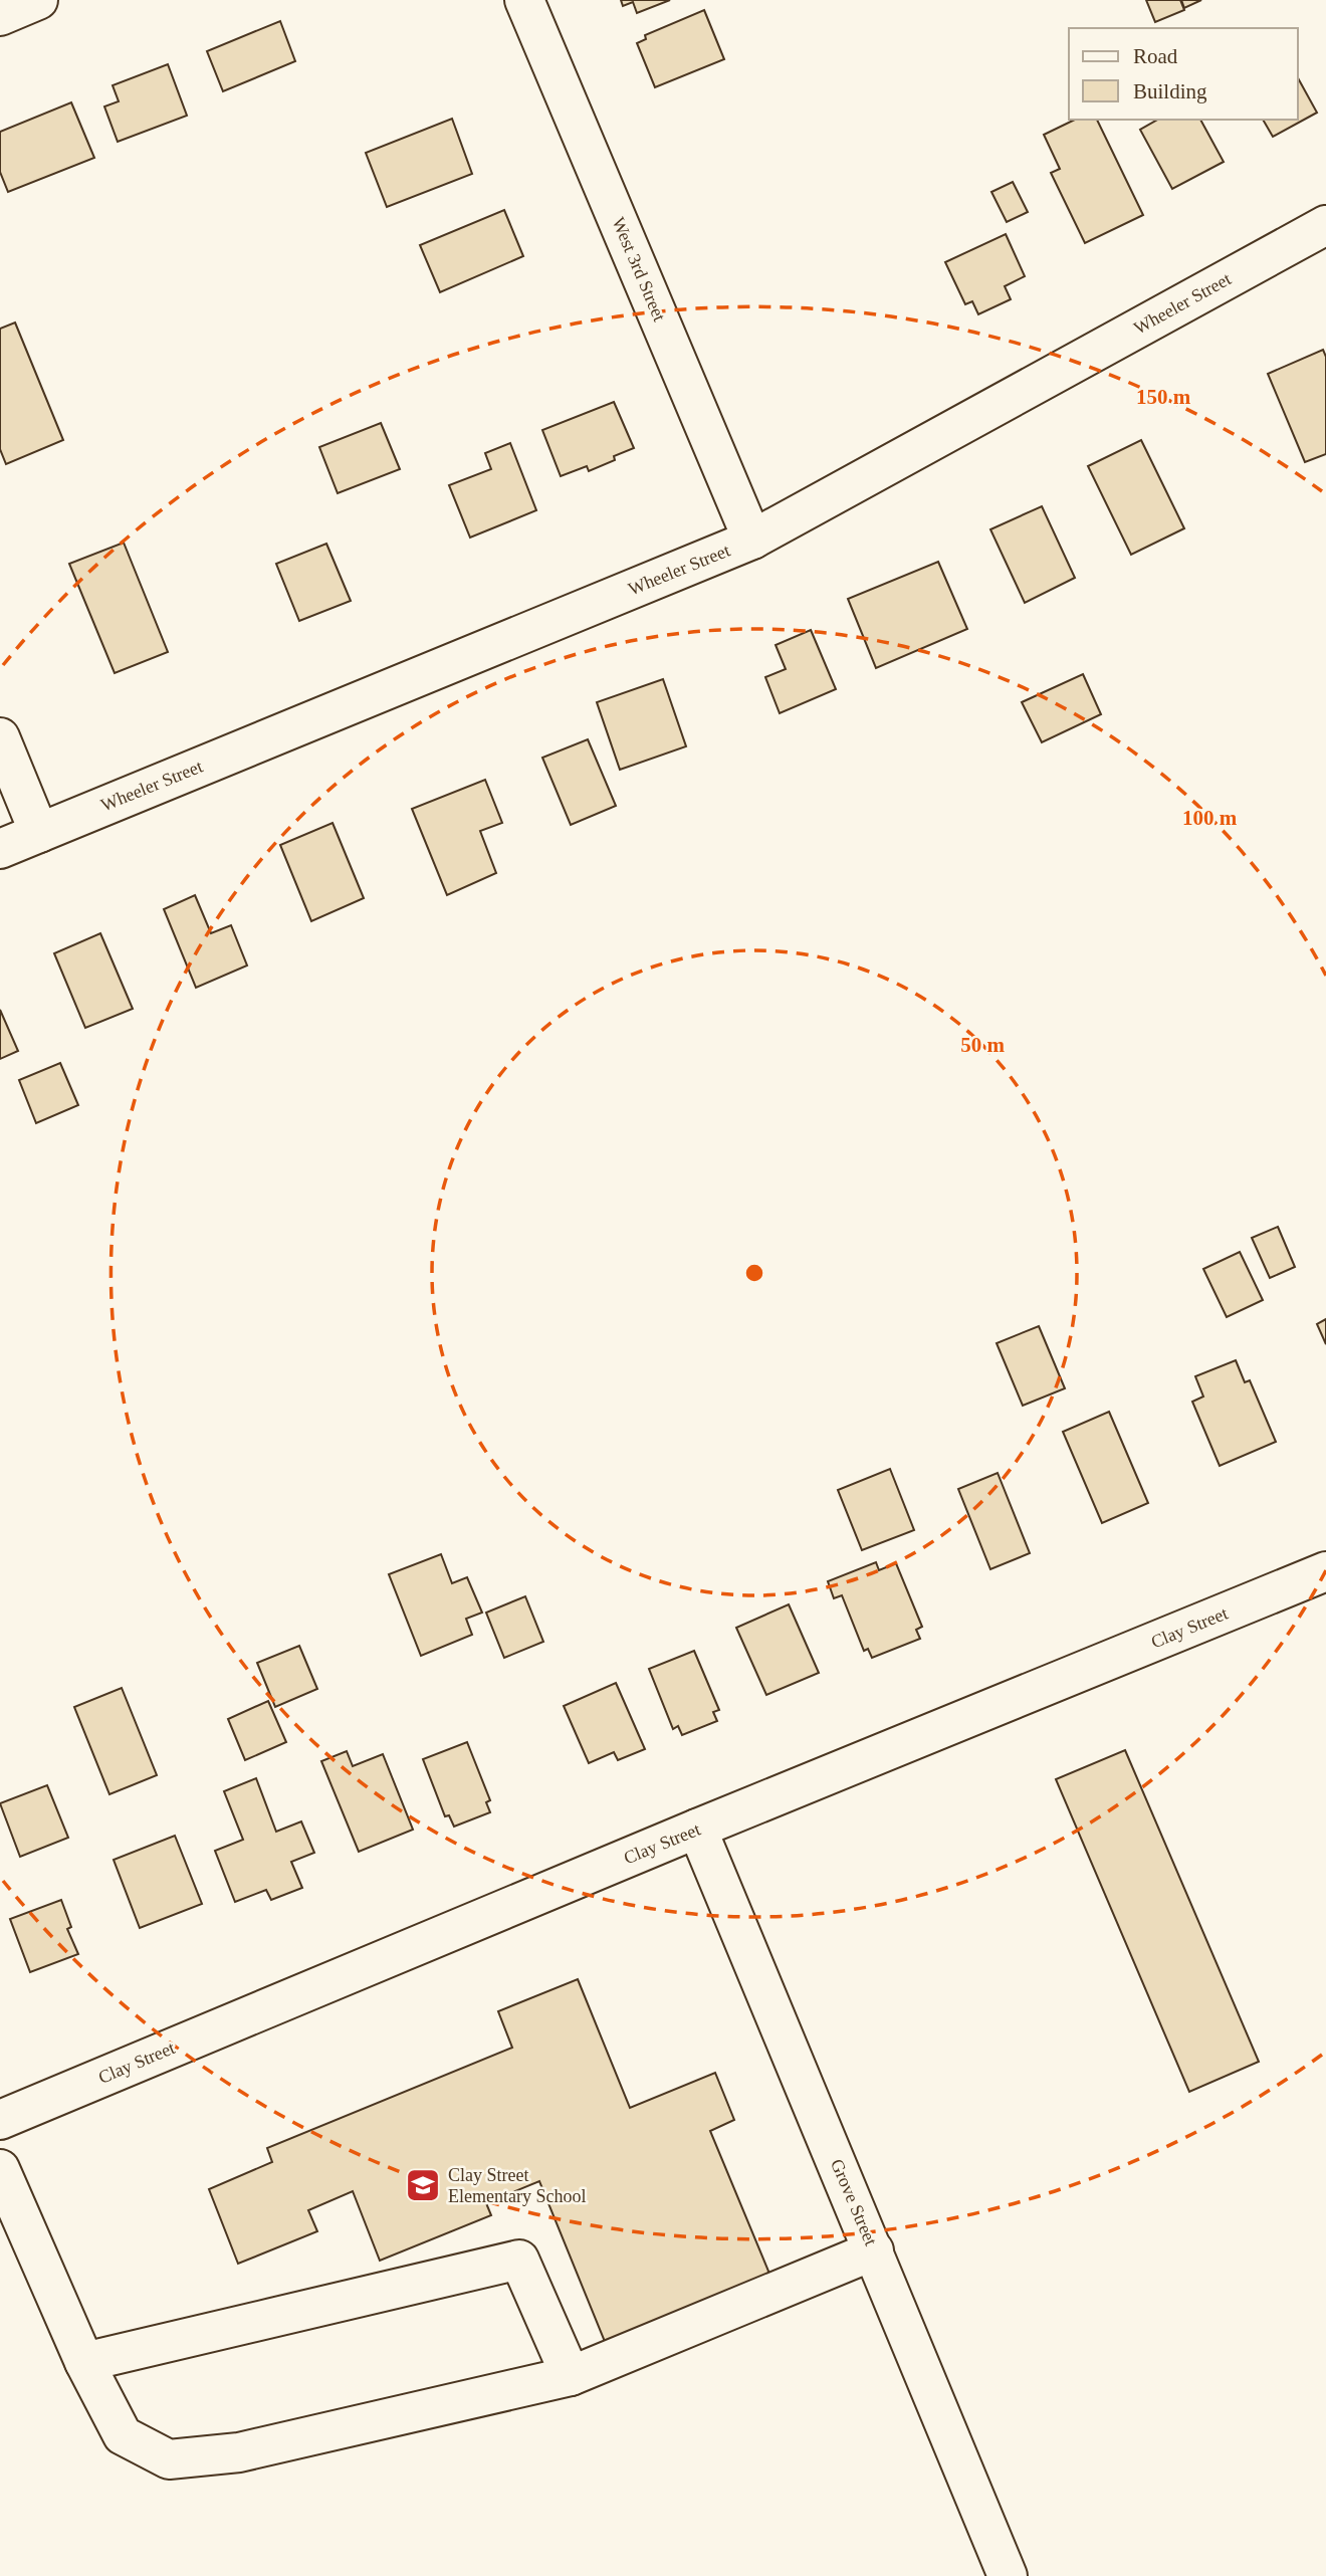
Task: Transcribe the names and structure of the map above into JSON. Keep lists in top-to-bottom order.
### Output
{
  "streets": {
    "street": [
      "West 3rd Street",
      "Wheeler Street",
      "Clay Street",
      "Grove Street"
    ]
  },
  "crossings": [
    ["West 3rd Street", "Wheeler Street"],
    ["Clay Street", "Grove Street"]
  ],
  "places": {
    "school or university": ["Clay Street Elementary School"]
  },
  "legend": ["Road", "Building"],
  "rings": ["150 m", "100 m", "50 m"]
}
